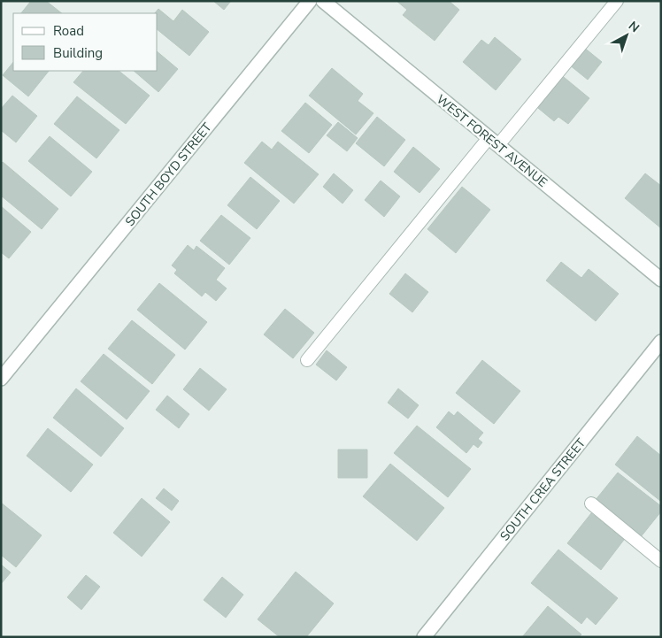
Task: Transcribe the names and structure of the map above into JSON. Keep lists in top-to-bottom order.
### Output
{
  "streets": {
    "street": ["WEST FOREST AVENUE", "SOUTH BOYD STREET", "SOUTH CREA STREET"]
  },
  "legend": ["Road", "Building"],
  "north": "top right"
}
